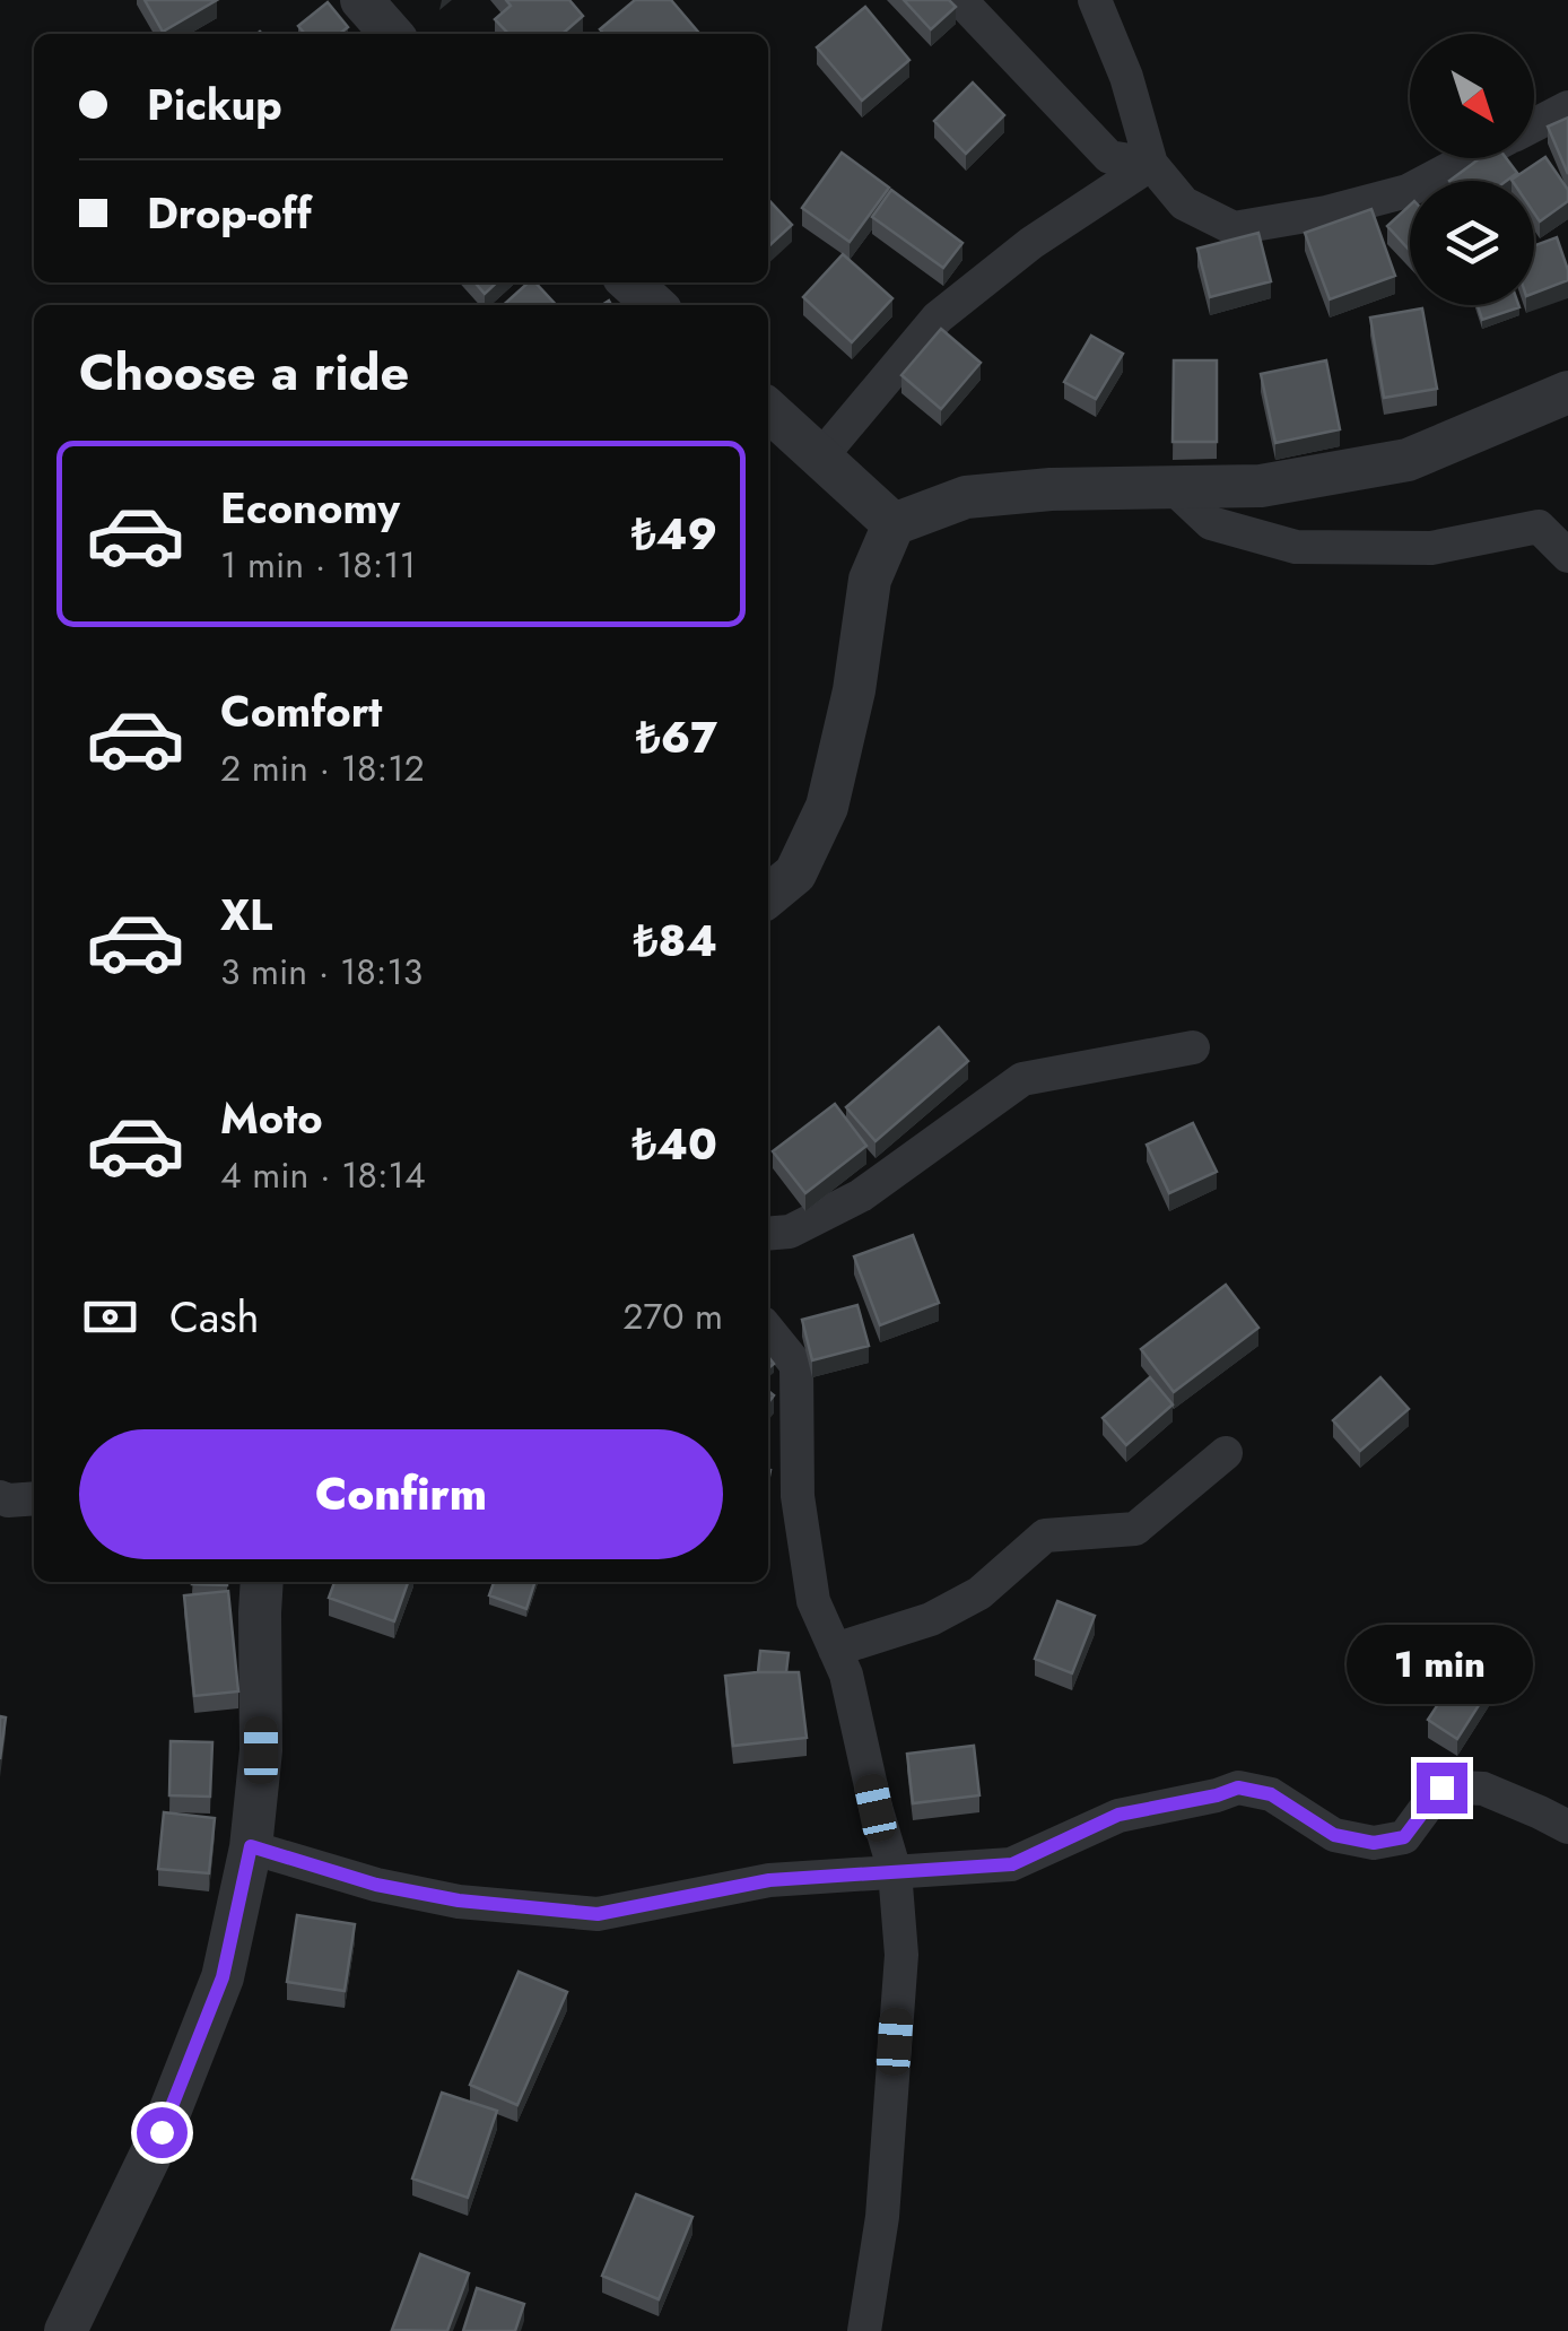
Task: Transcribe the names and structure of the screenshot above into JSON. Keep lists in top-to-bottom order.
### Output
{
  "north": "bottom right",
  "page": {
    "banner": ["Pickup", "Drop-off"],
    "heading": "Choose a ride",
    "list": [
      {
        "name": "Economy",
        "note": "1 min · 18:11",
        "value": "₺49"
      },
      {
        "name": "Comfort",
        "note": "2 min · 18:12",
        "value": "₺67"
      },
      {
        "name": "XL",
        "note": "3 min · 18:13",
        "value": "₺84"
      },
      {
        "name": "Moto",
        "note": "4 min · 18:14",
        "value": "₺40"
      }
    ],
    "pay": ["Cash", "270 m"],
    "buttons": "Confirm",
    "bubble": "1 min"
  }
}
